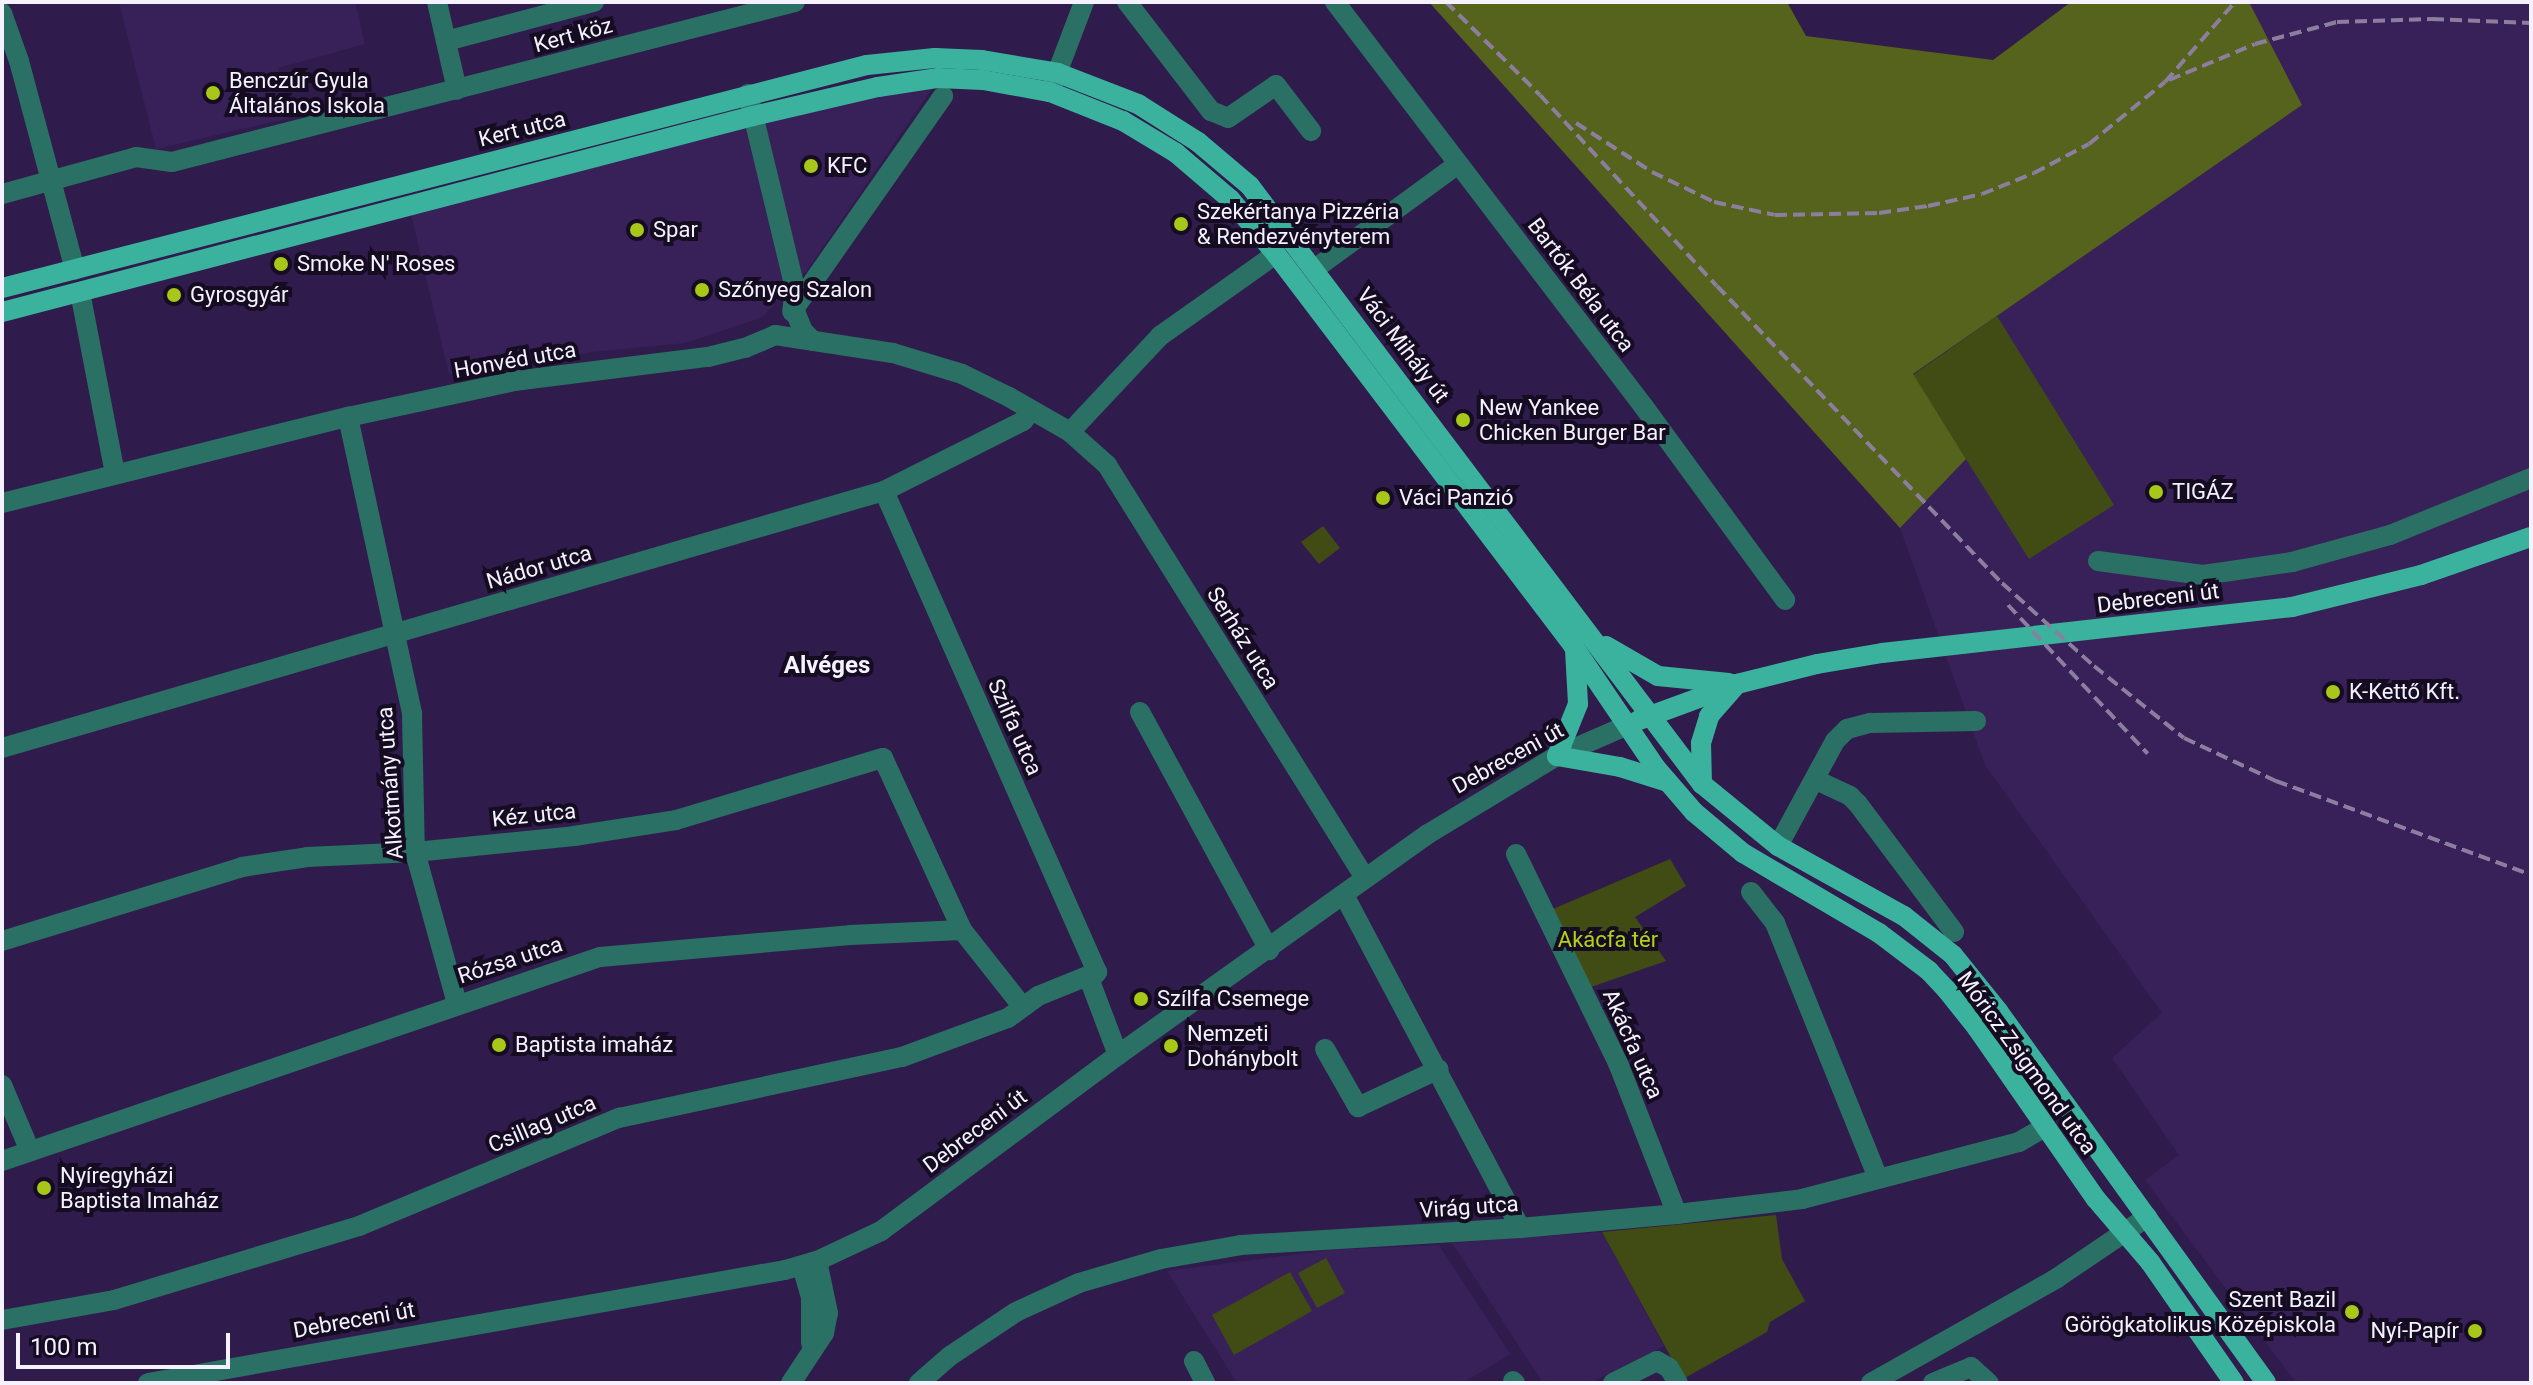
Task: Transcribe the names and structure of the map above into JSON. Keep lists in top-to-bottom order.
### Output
{
  "streets": {
    "main road": [
      "Kert utca",
      "Váci Mihály út",
      "Debreceni út",
      "Móricz Zsigmond utca"
    ],
    "street": [
      "Kert köz",
      "Bartók Béla utca",
      "Honvéd utca",
      "Nádor utca",
      "Serház utca",
      "Szilfa utca",
      "Alkotmány utca",
      "Kéz utca",
      "Rózsa utca",
      "Akácfa utca",
      "Csillag utca",
      "Virág utca"
    ]
  },
  "crossings": [
    ["Kert utca", "Váci Mihály út"],
    ["Váci Mihály út", "Debreceni út"],
    ["Váci Mihály út", "Móricz Zsigmond utca"],
    ["Honvéd utca", "Alkotmány utca"],
    ["Nádor utca", "Szilfa utca"],
    ["Nádor utca", "Alkotmány utca"],
    ["Debreceni út", "Serház utca"],
    ["Debreceni út", "Szilfa utca"],
    ["Debreceni út", "Móricz Zsigmond utca"],
    ["Szilfa utca", "Csillag utca"],
    ["Alkotmány utca", "Kéz utca"],
    ["Alkotmány utca", "Rózsa utca"],
    ["Kéz utca", "Rózsa utca"],
    ["Akácfa utca", "Virág utca"],
    ["Móricz Zsigmond utca", "Virág utca"]
  ],
  "districts": ["Alvéges"],
  "parks": ["Akácfa tér"],
  "places": [
    "Benczúr Gyula Általános Iskola",
    "KFC",
    "Szekértanya Pizzéria & Rendezvényterem",
    "Spar",
    "Smoke N' Roses",
    "Szőnyeg Szalon",
    "Gyrosgyár",
    "New Yankee Chicken Burger Bar",
    "TIGÁZ",
    "Váci Panzió",
    "K-Kettő Kft.",
    "Szílfa Csemege",
    "Baptista imaház",
    "Nemzeti Dohánybolt",
    "Nyíregyházi Baptista Imaház",
    "Szent Bazil Görögkatolikus Középiskola",
    "Nyí-Papír"
  ],
  "scale_bar": "100 m"
}
